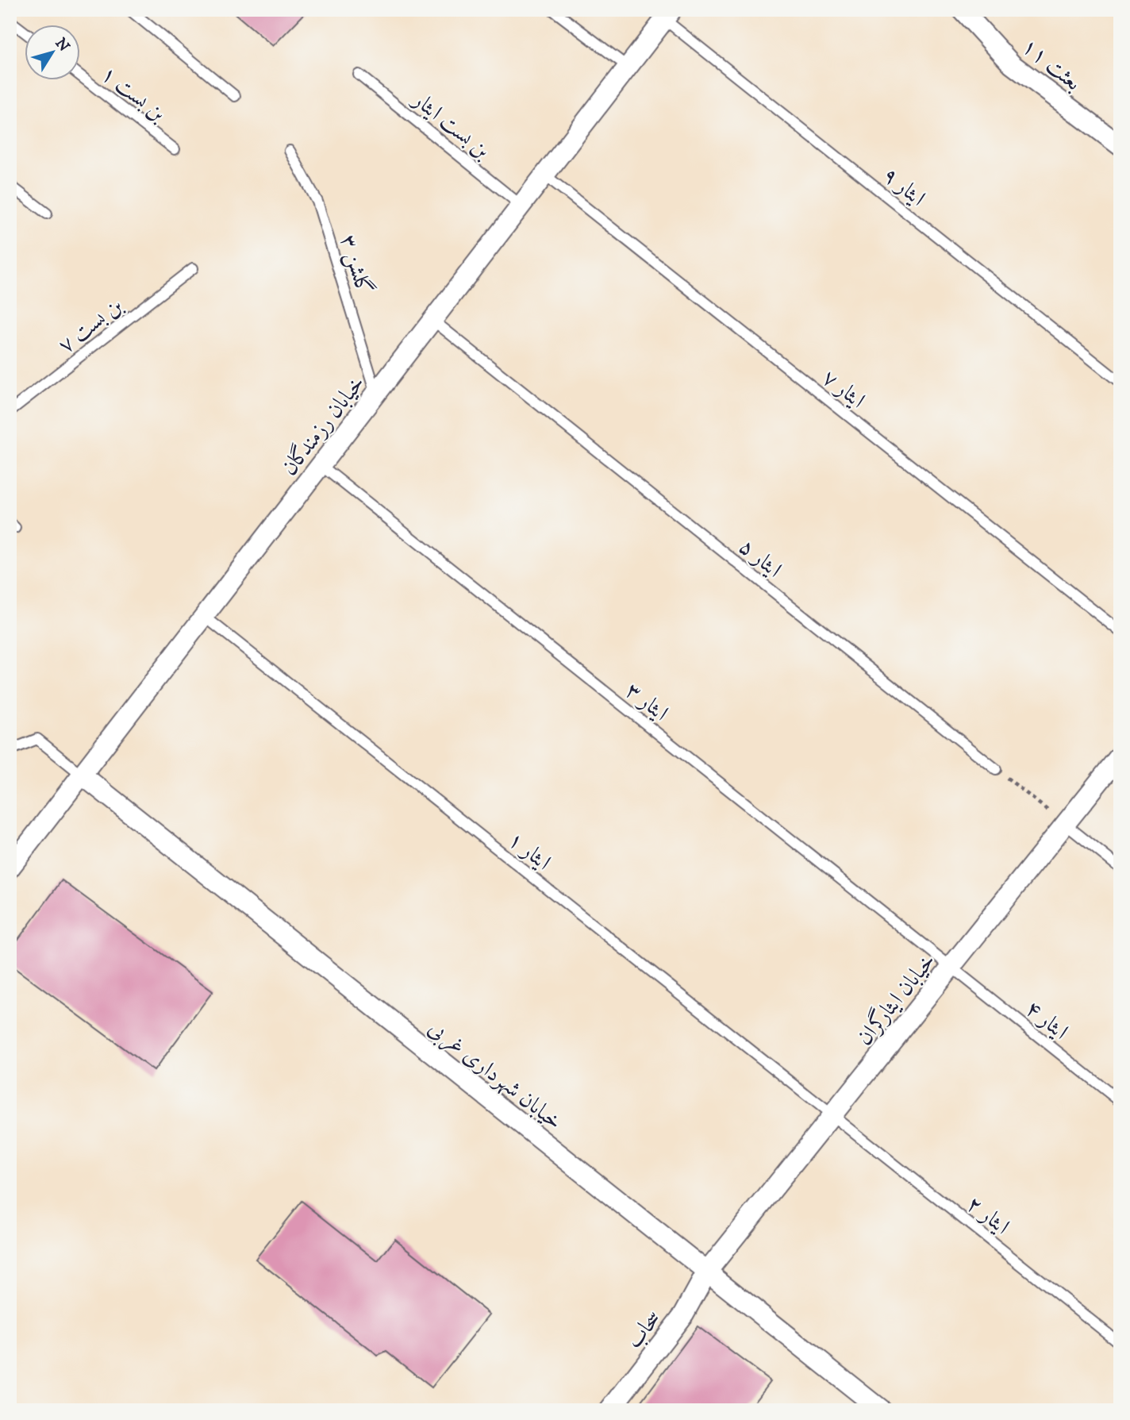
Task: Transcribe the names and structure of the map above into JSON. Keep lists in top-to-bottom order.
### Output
{
  "streets": {
    "street": [
      "بعثت ۱۱",
      "خیابان رزمندگان",
      "خیابان ایثارگران",
      "خیابان شهرداری غربی",
      "سحاب"
    ],
    "lane": [
      "بن بست ۱",
      "بن بست ایثار",
      "ایثار ۹",
      "گلشن ۳",
      "بن بست ۷",
      "ایثار ۷",
      "ایثار ۵",
      "ایثار ۳",
      "ایثار ۱",
      "ایثار ۴",
      "ایثار ۲"
    ]
  },
  "crossings": [
    ["بن بست ایثار", "خیابان رزمندگان"],
    ["ایثار ۹", "خیابان رزمندگان"],
    ["گلشن ۳", "خیابان رزمندگان"],
    ["ایثار ۷", "خیابان رزمندگان"],
    ["خیابان رزمندگان", "ایثار ۵"],
    ["خیابان رزمندگان", "ایثار ۳"],
    ["خیابان رزمندگان", "ایثار ۱"],
    ["خیابان رزمندگان", "خیابان شهرداری غربی"],
    ["ایثار ۳", "خیابان ایثارگران"],
    ["ایثار ۳", "ایثار ۴"],
    ["ایثار ۱", "خیابان ایثارگران"],
    ["ایثار ۱", "ایثار ۲"],
    ["خیابان ایثارگران", "ایثار ۴"],
    ["خیابان ایثارگران", "خیابان شهرداری غربی"],
    ["خیابان ایثارگران", "ایثار ۲"],
    ["خیابان ایثارگران", "سحاب"],
    ["خیابان شهرداری غربی", "سحاب"]
  ],
  "north": "top right"
}
